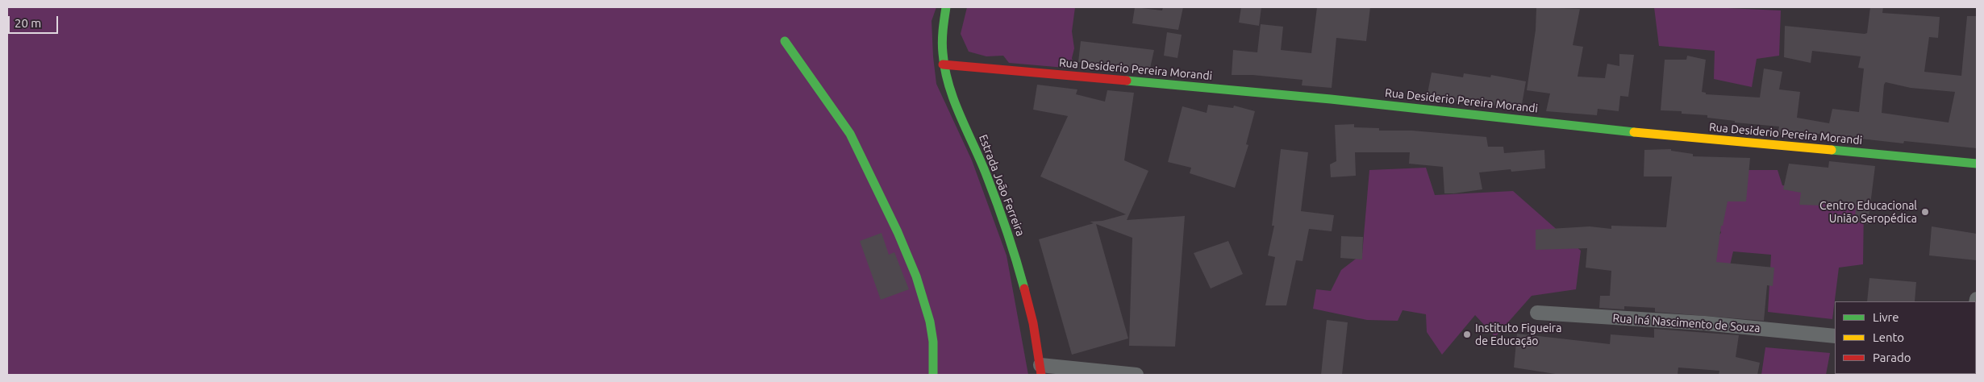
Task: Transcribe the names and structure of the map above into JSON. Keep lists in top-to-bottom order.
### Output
{
  "streets": {
    "street": ["Rua Desiderio Pereira Morandi", "Estrada João Ferreira", "Rua Iná Nascimento de Souza"]
  },
  "crossings": [
    ["Rua Desiderio Pereira Morandi", "Estrada João Ferreira"]
  ],
  "places": ["Centro Educacional União Seropédica", "Instituto Figueira de Educação"],
  "legend": ["Livre", "Lento", "Parado"],
  "scale_bar": "20 m"
}
